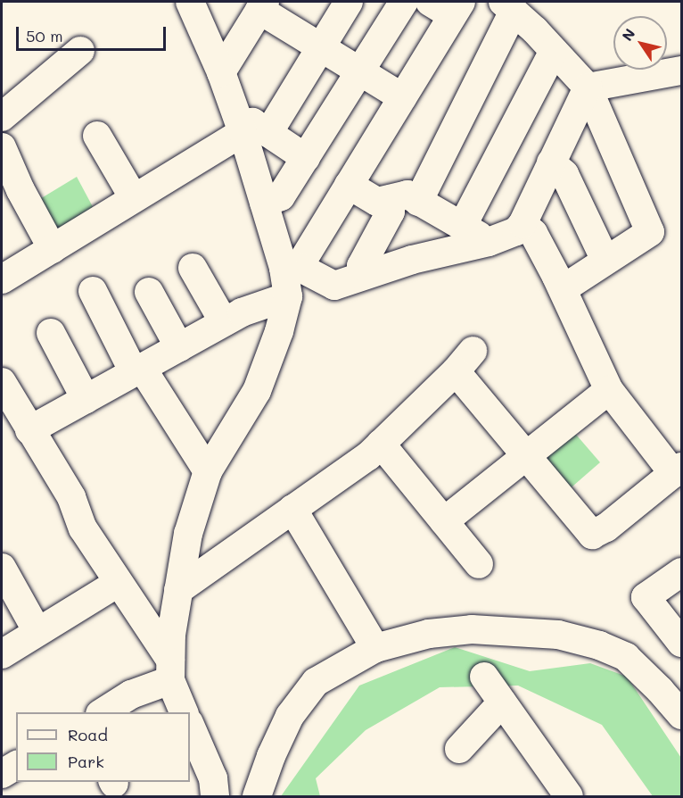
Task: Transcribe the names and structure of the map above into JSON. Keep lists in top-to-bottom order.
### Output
{
  "legend": ["Road", "Park"],
  "scale_bar": "50 m",
  "north": "top left"
}
